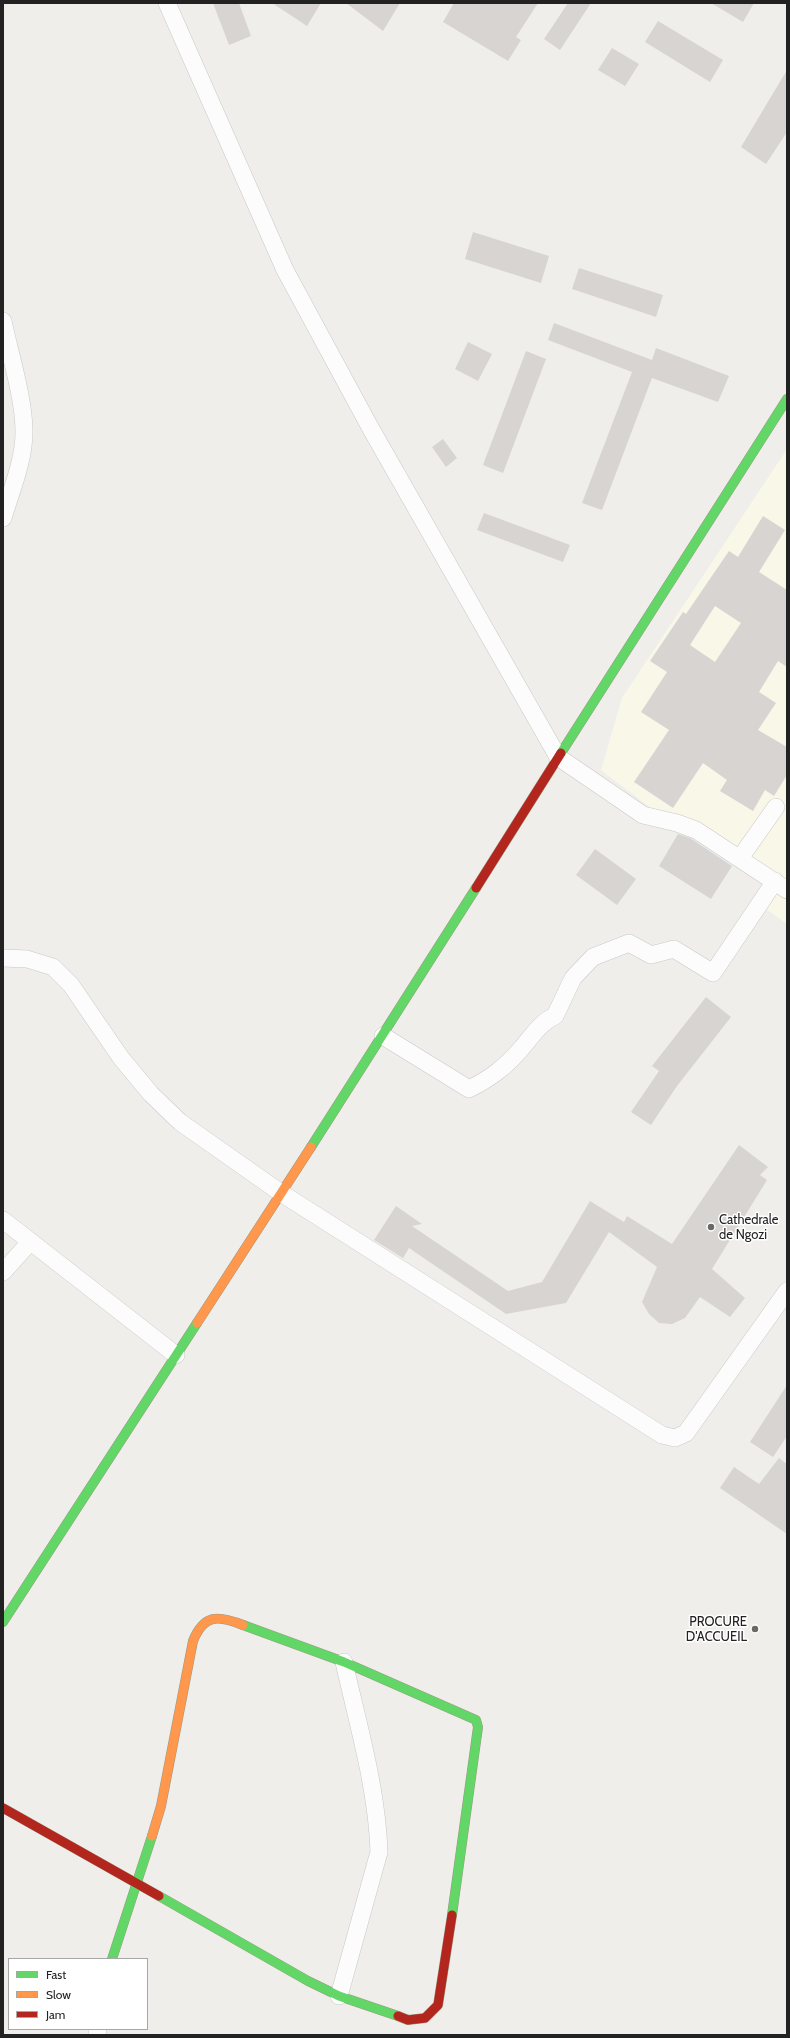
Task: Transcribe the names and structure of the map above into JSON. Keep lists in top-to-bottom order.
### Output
{
  "places": ["Cathedrale de Ngozi", "PROCURE D'ACCUEIL"],
  "legend": ["Fast", "Slow", "Jam"]
}
